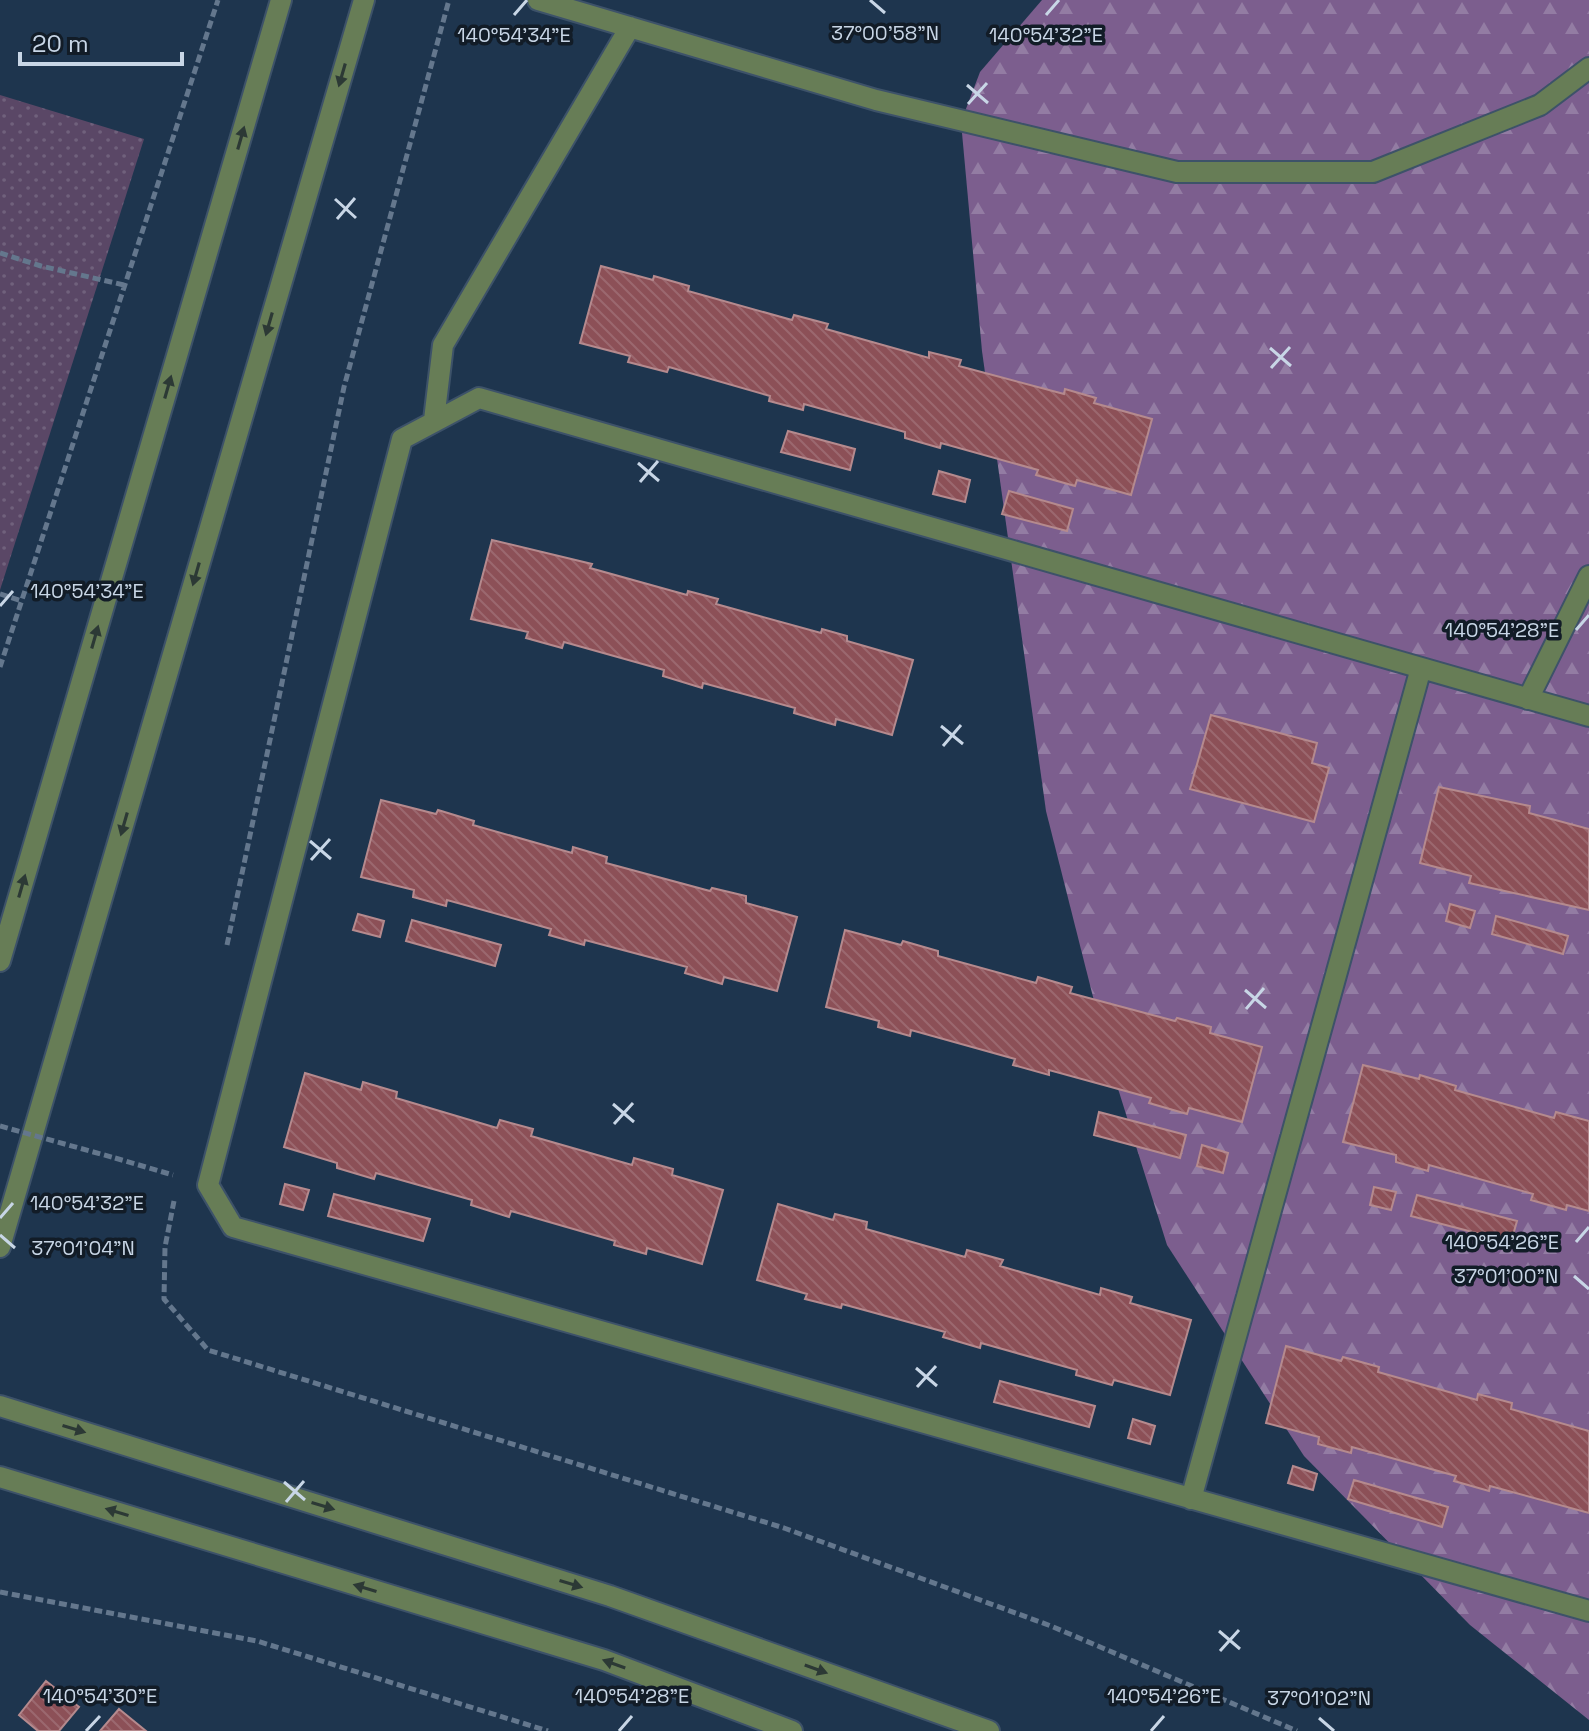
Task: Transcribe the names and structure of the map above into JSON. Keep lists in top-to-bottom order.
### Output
{
  "scale_bar": "20 m",
  "coordinates": [
    "37°00'58\"N",
    "140°54'34\"E",
    "140°54'32\"E",
    "140°54'28\"E",
    "140°54'26\"E",
    "37°01'04\"N",
    "37°01'00\"N",
    "140°54'30\"E",
    "37°01'02\"N"
  ]
}
